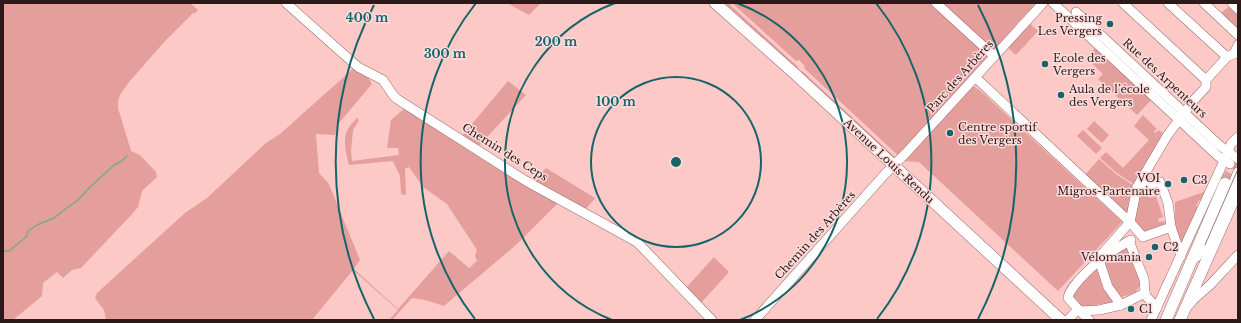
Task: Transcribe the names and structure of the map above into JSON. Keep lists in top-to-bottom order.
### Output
{
  "streets": {
    "main road": ["Avenue Louis-Rendu"],
    "street": [
      "Parc des Arbères",
      "Rue des Arpenteurs",
      "Chemin des Ceps",
      "Chemin des Arbères"
    ]
  },
  "crossings": [
    ["Parc des Arbères", "Avenue Louis-Rendu"],
    ["Parc des Arbères", "Chemin des Arbères"],
    ["Avenue Louis-Rendu", "Chemin des Arbères"]
  ],
  "places": [
    "Pressing Les Vergers",
    "Ecole des Vergers",
    "Aula de l’école des Vergers",
    "Centre sportif des Vergers",
    "C3",
    "VOI Migros-Partenaire",
    "C2",
    "Vélomania",
    "C1"
  ],
  "rings": [
    "400 m",
    "200 m",
    "300 m",
    "100 m"
  ]
}
